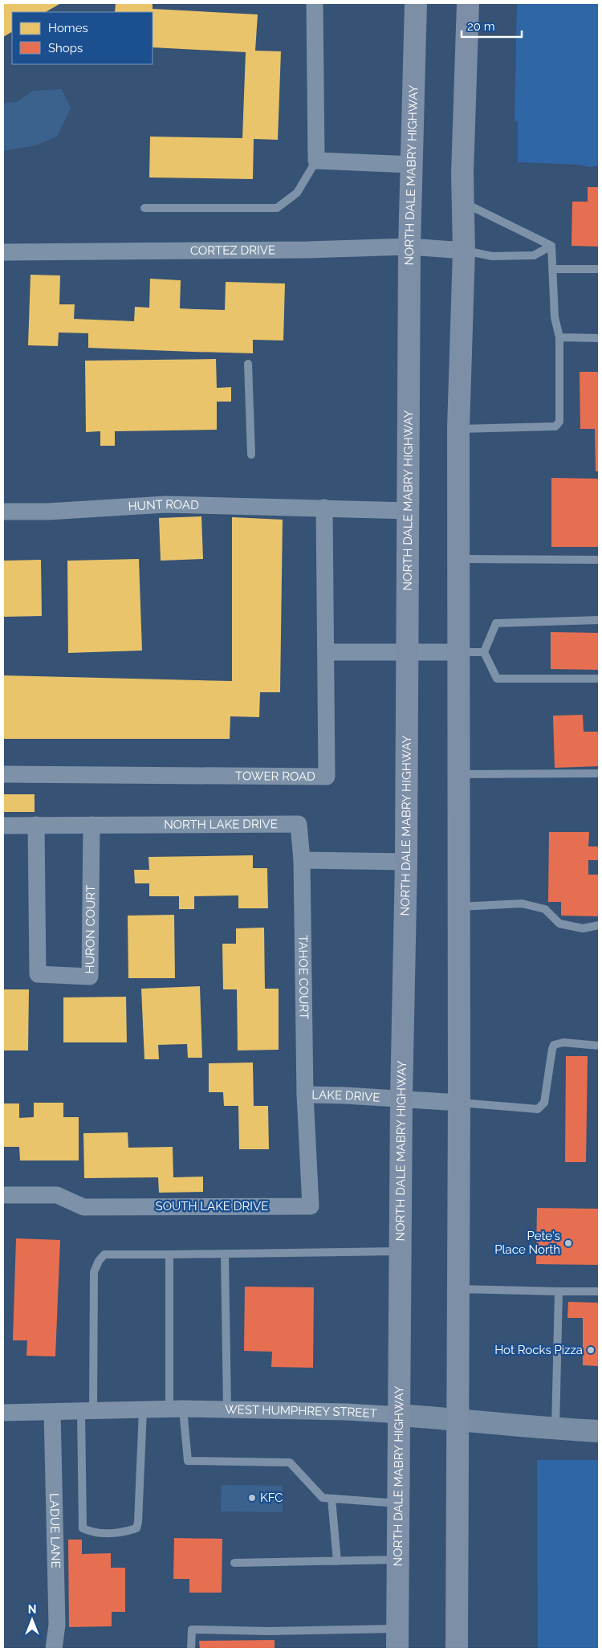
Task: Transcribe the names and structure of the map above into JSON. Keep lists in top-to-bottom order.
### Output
{
  "streets": {
    "main road": ["NORTH DALE MABRY HIGHWAY"],
    "street": [
      "CORTEZ DRIVE",
      "HUNT ROAD",
      "TOWER ROAD",
      "NORTH LAKE DRIVE",
      "HURON COURT",
      "TAHOE COURT",
      "LAKE DRIVE",
      "SOUTH LAKE DRIVE",
      "WEST HUMPHREY STREET",
      "LADUE LANE"
    ]
  },
  "crossings": [
    ["NORTH DALE MABRY HIGHWAY", "CORTEZ DRIVE"],
    ["NORTH DALE MABRY HIGHWAY", "HUNT ROAD"],
    ["NORTH DALE MABRY HIGHWAY", "LAKE DRIVE"],
    ["NORTH DALE MABRY HIGHWAY", "WEST HUMPHREY STREET"],
    ["HUNT ROAD", "TOWER ROAD"],
    ["NORTH LAKE DRIVE", "HURON COURT"],
    ["NORTH LAKE DRIVE", "TAHOE COURT"],
    ["TAHOE COURT", "LAKE DRIVE"],
    ["TAHOE COURT", "SOUTH LAKE DRIVE"],
    ["LAKE DRIVE", "SOUTH LAKE DRIVE"],
    ["WEST HUMPHREY STREET", "LADUE LANE"]
  ],
  "places": ["Pete's Place North", "Hot Rocks Pizza", "KFC"],
  "legend": ["Homes", "Shops"],
  "scale_bar": "20 m",
  "north": "top"
}
